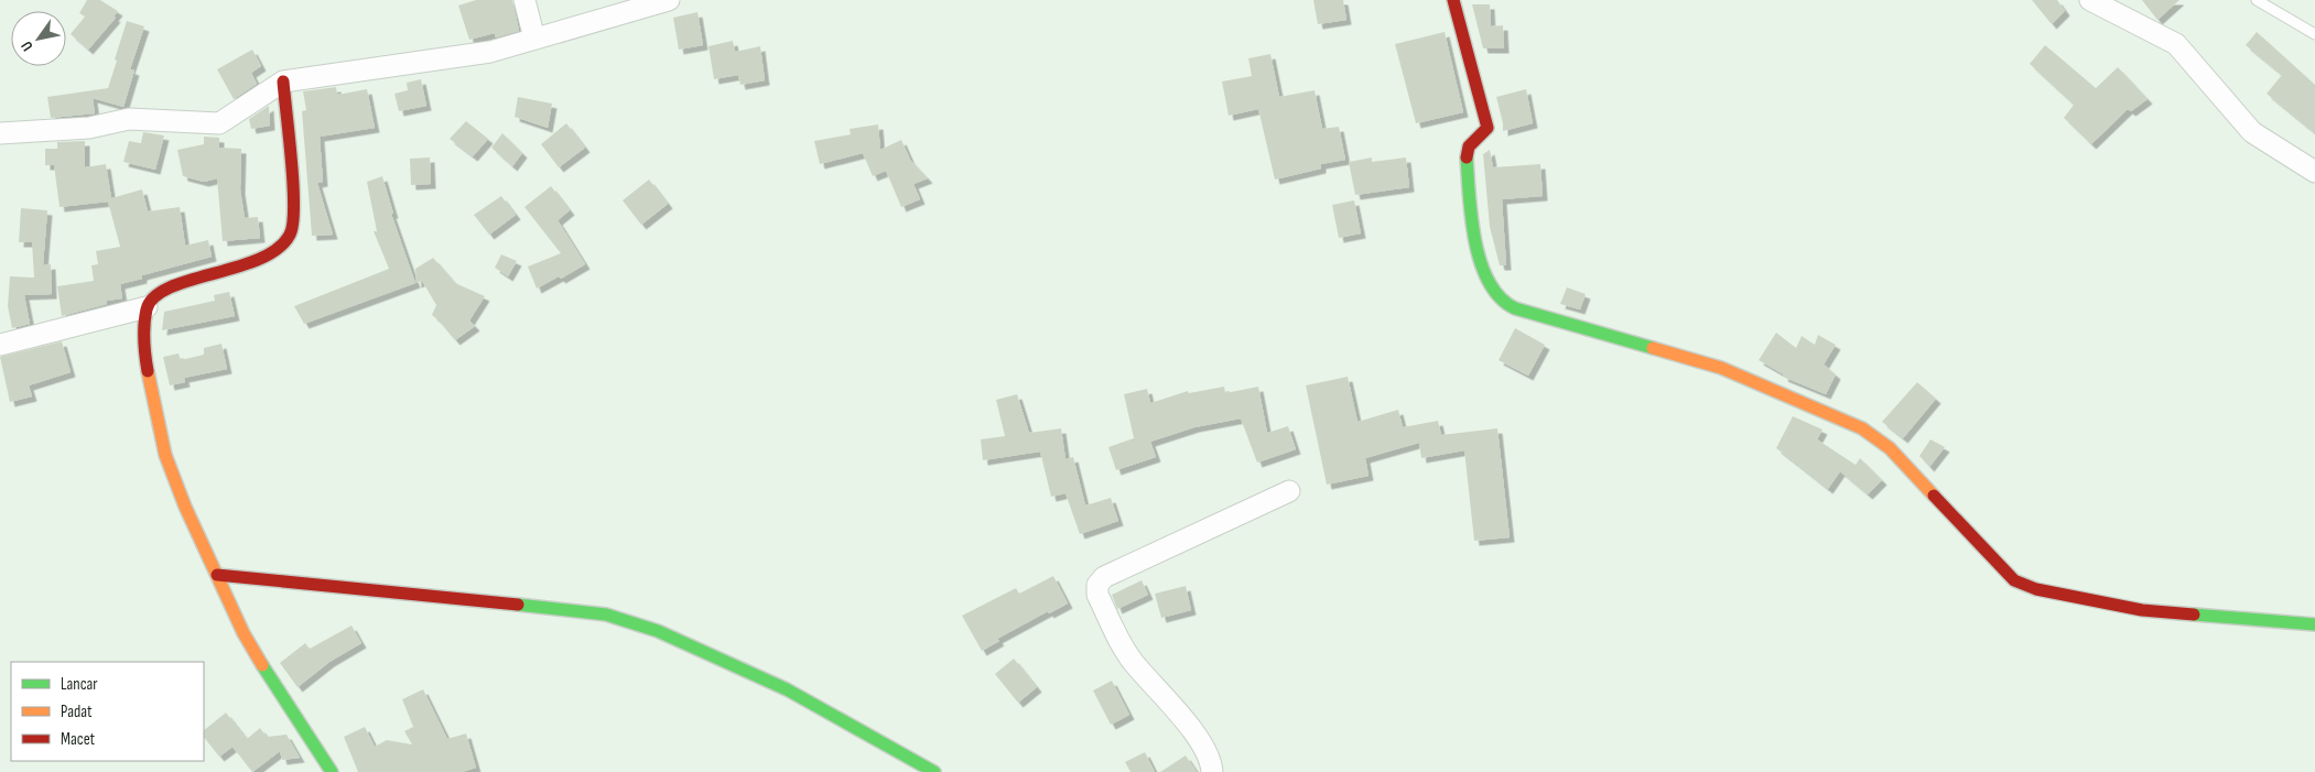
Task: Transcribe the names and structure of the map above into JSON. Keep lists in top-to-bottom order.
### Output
{
  "legend": ["Lancar", "Padat", "Macet"],
  "north": "bottom left"
}
